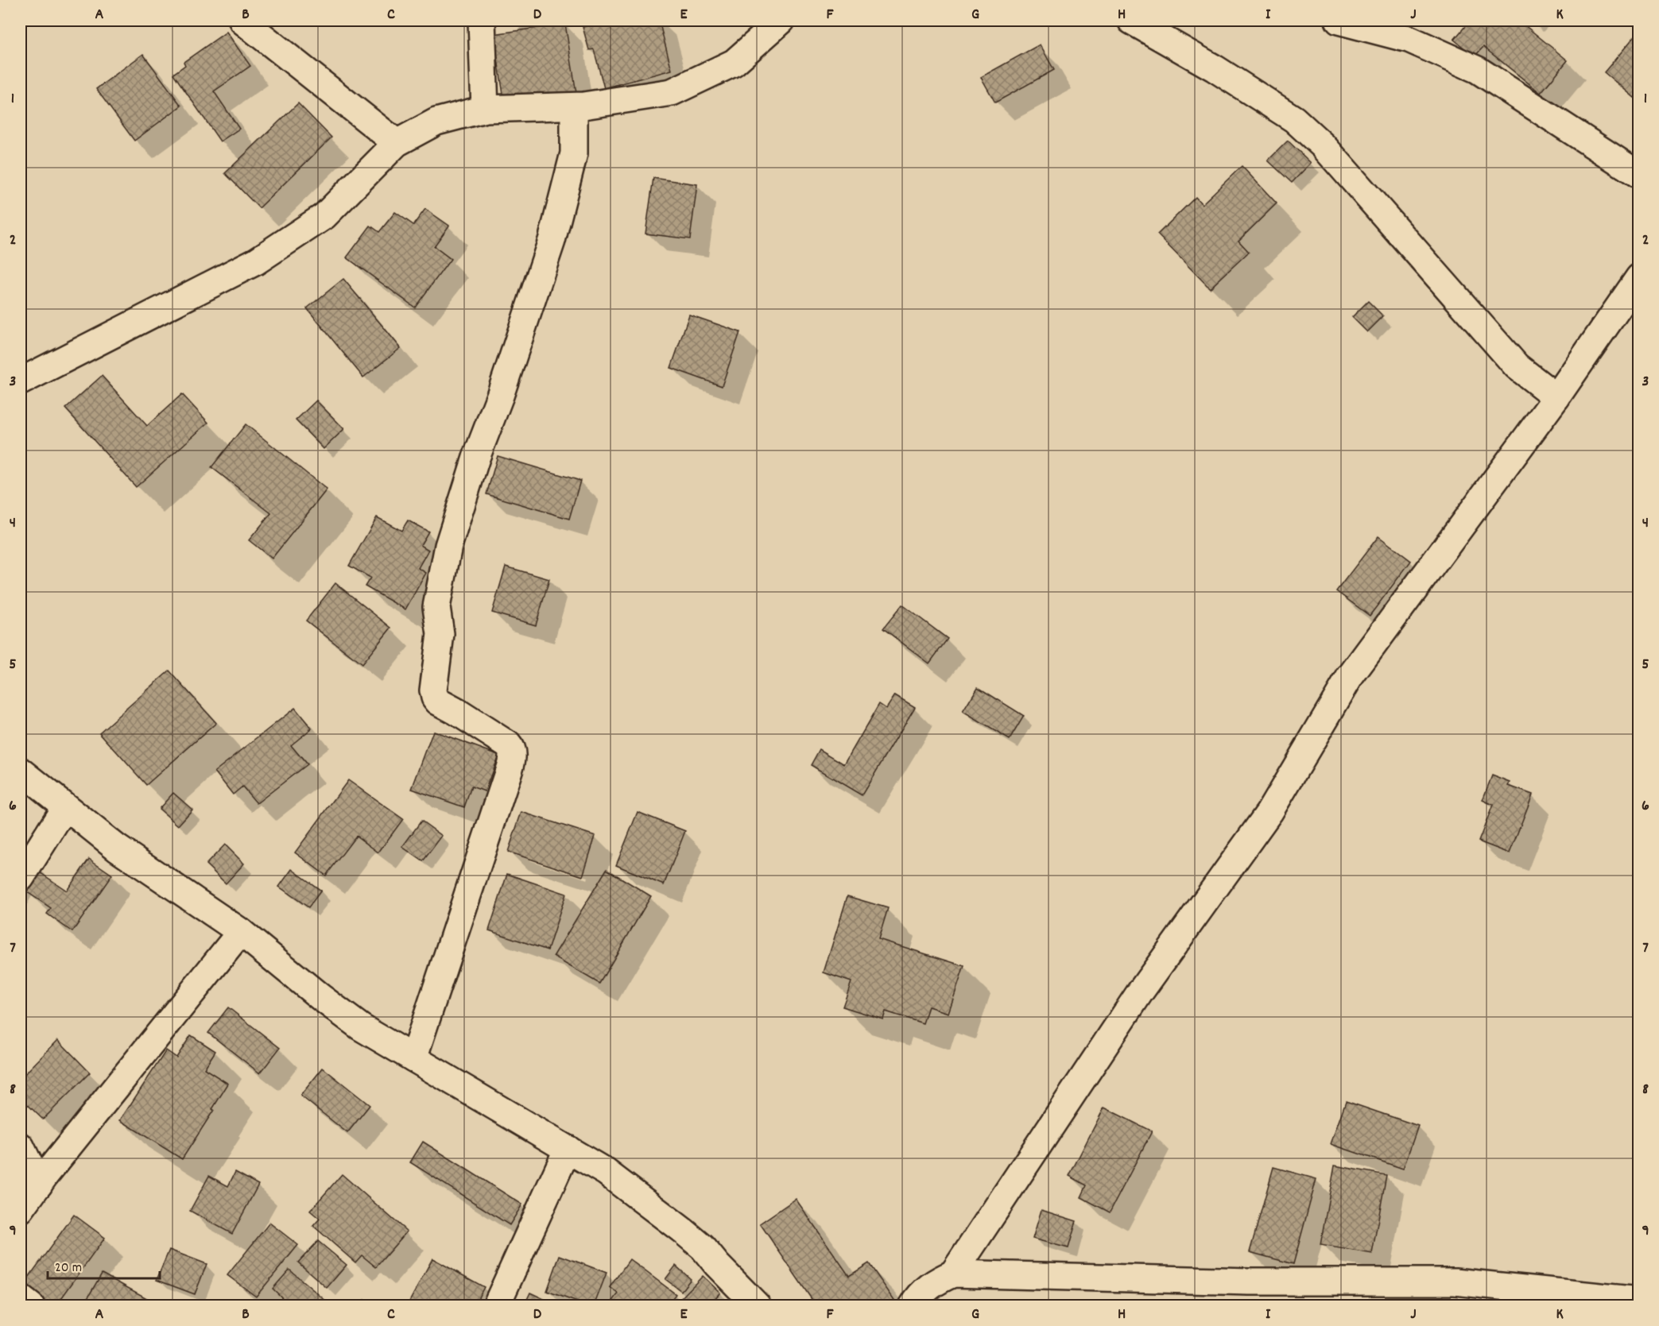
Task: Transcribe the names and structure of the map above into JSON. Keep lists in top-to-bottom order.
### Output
{
  "scale_bar": "20 m",
  "grid": {
    "columns": [
      "A",
      "B",
      "C",
      "D",
      "E",
      "F",
      "G",
      "H",
      "I",
      "J",
      "K"
    ],
    "rows": [
      "1",
      "2",
      "3",
      "4",
      "5",
      "6",
      "7",
      "8",
      "9"
    ]
  }
}
